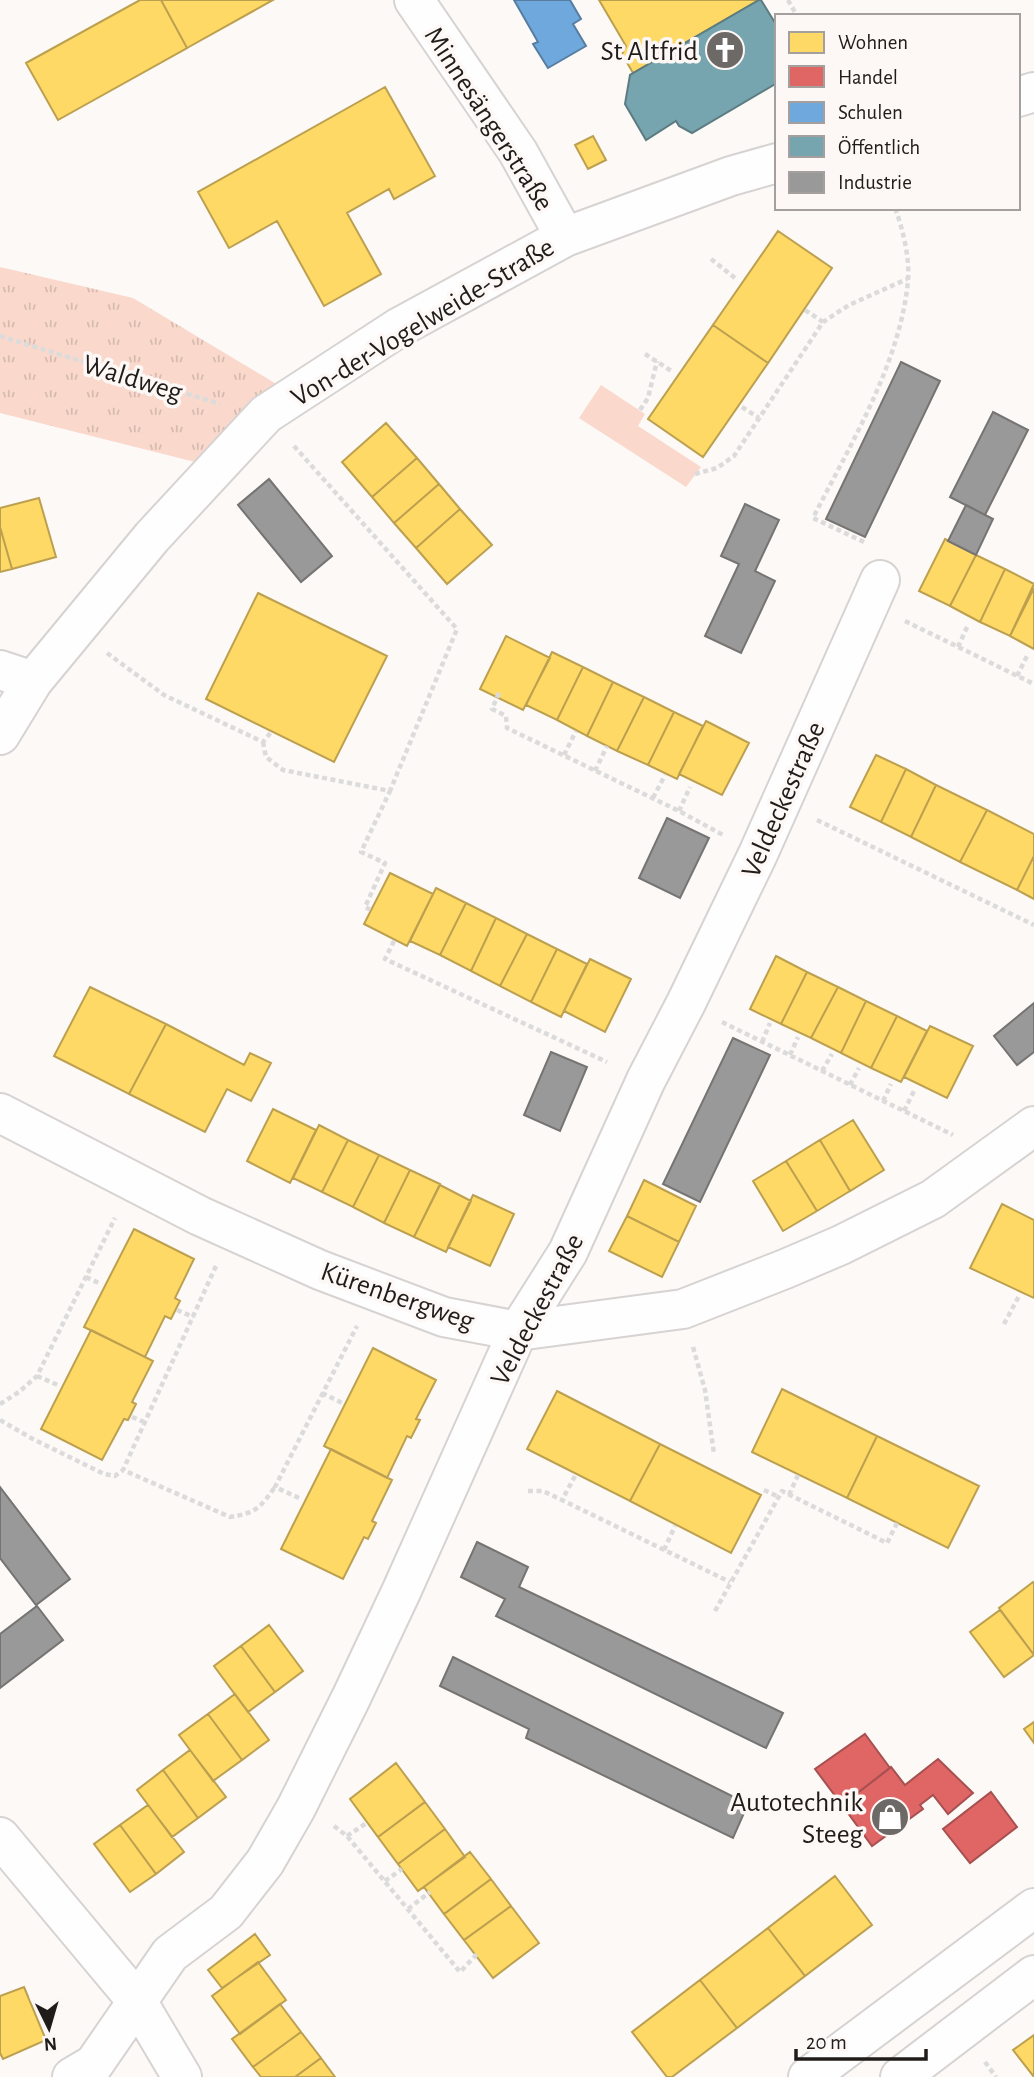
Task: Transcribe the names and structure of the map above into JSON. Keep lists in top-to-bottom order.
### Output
{
  "streets": {
    "street": [
      "Minnesängerstraße",
      "Von-der-Vogelweide-Straße",
      "Veldeckestraße",
      "Kürenbergweg"
    ],
    "path": ["Waldweg"]
  },
  "crossings": [
    ["Minnesängerstraße", "Von-der-Vogelweide-Straße"],
    ["Von-der-Vogelweide-Straße", "Waldweg"],
    ["Veldeckestraße", "Kürenbergweg"]
  ],
  "places": {
    "church": ["St Altfrid"],
    "shop": ["Autotechnik Steeg"]
  },
  "legend": [
    "Wohnen",
    "Handel",
    "Schulen",
    "Öffentlich",
    "Industrie"
  ],
  "scale_bar": "20 m",
  "north": "bottom"
}
